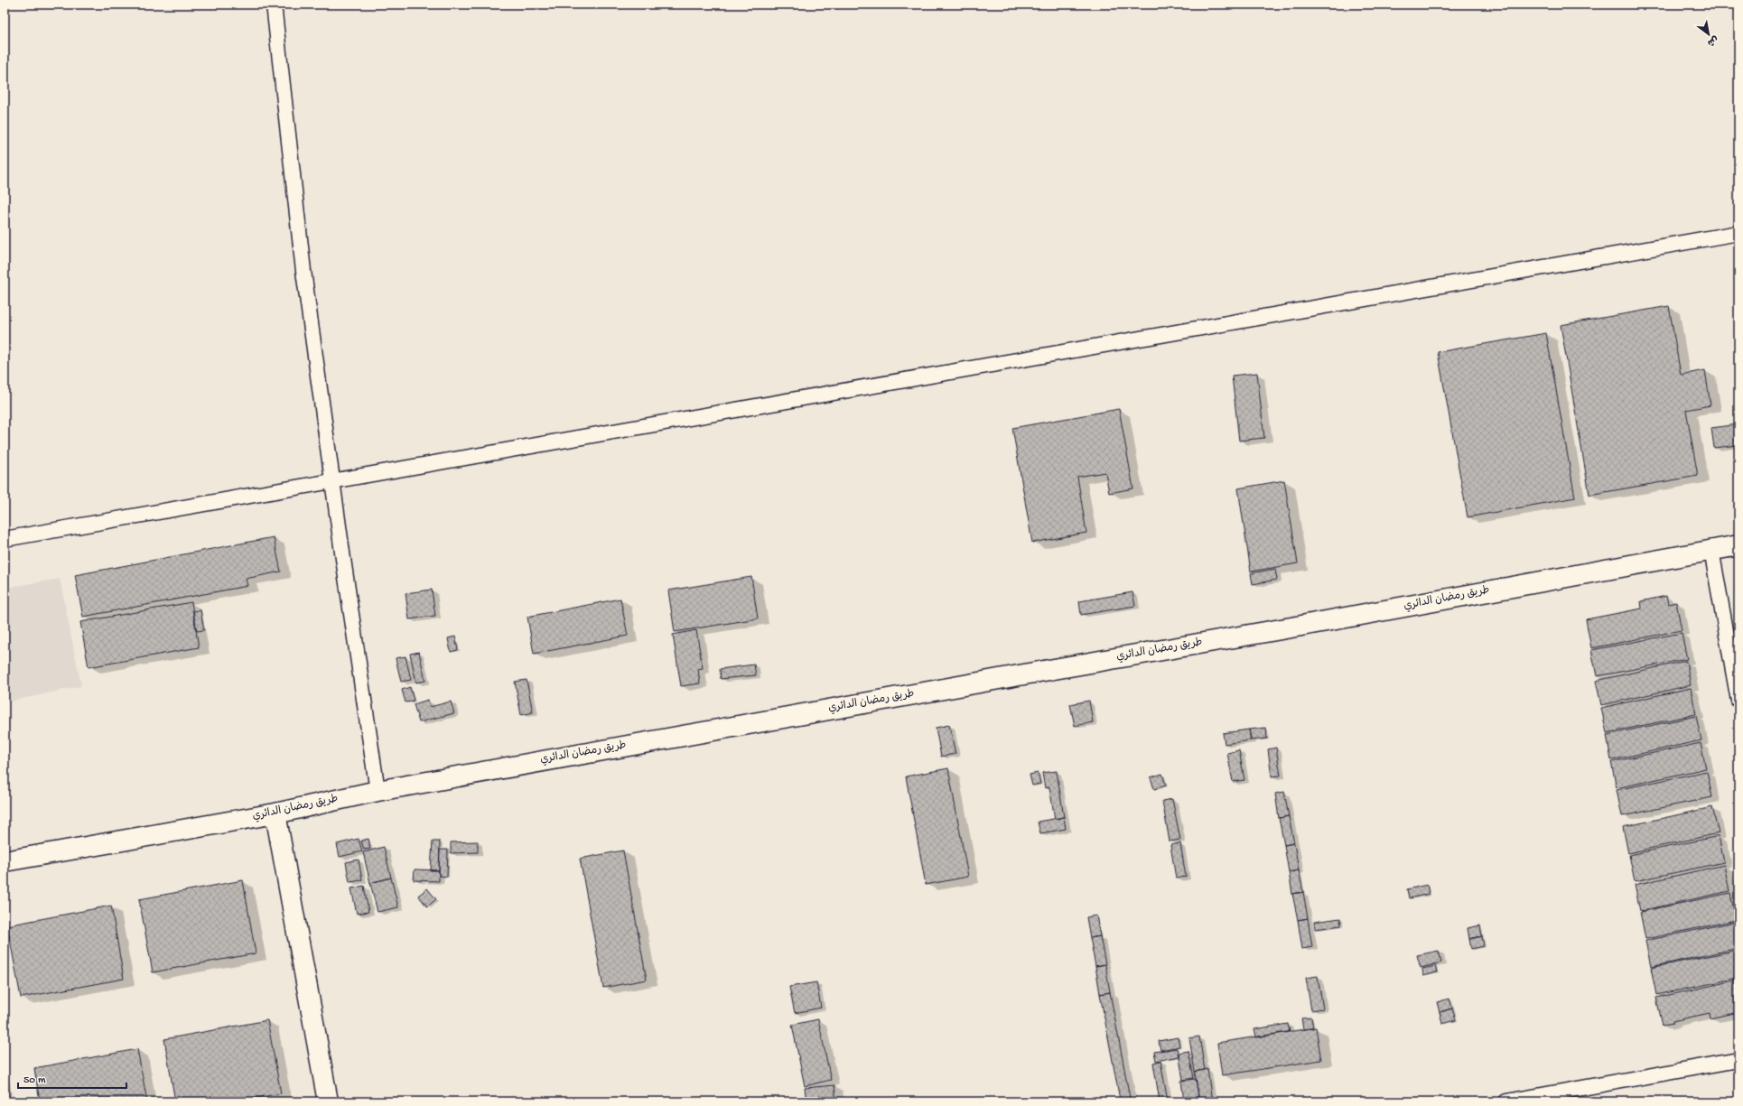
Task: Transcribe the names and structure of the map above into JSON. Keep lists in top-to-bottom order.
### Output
{
  "streets": {
    "street": ["طريق رمضان الدائري"]
  },
  "scale_bar": "50 m",
  "north": "bottom right"
}
